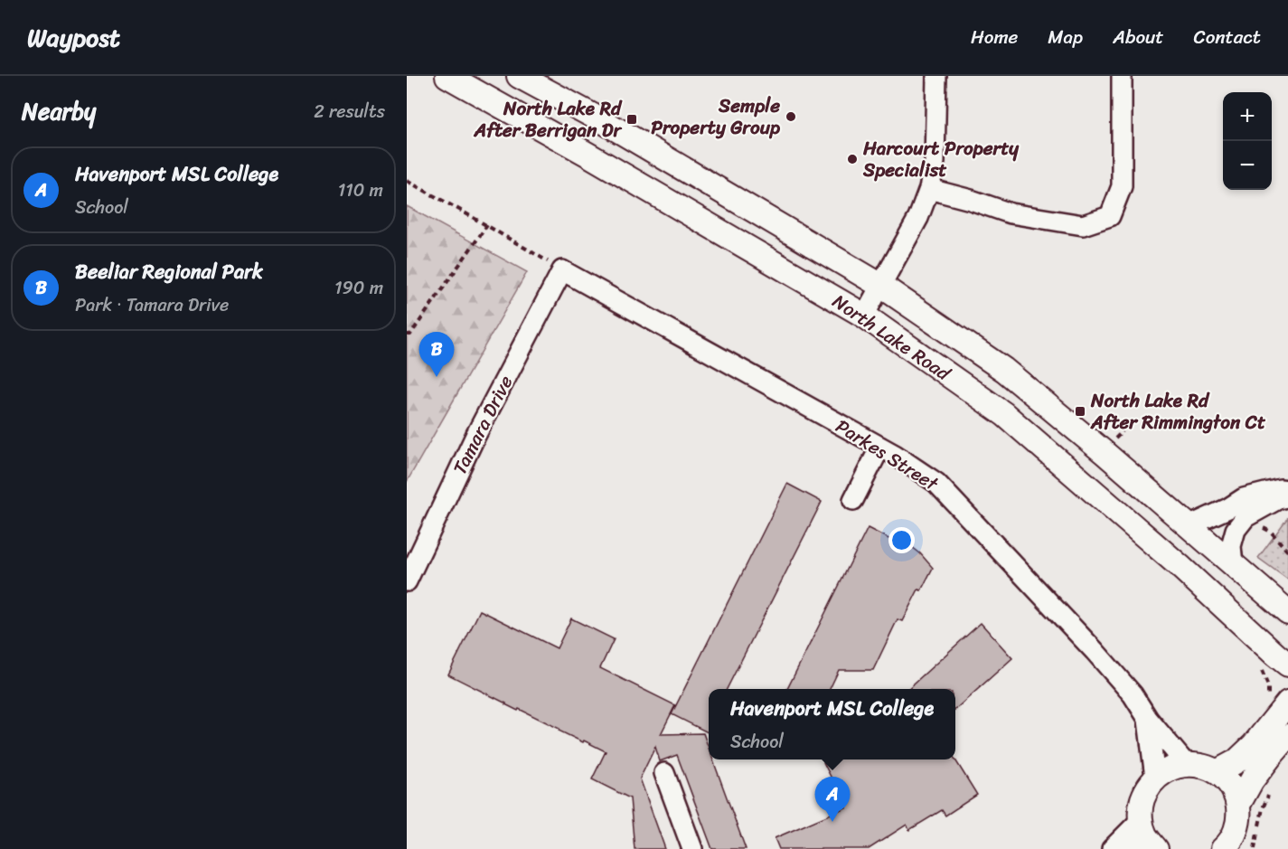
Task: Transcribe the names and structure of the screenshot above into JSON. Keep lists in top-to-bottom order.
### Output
{
  "streets": {
    "main road": ["North Lake Road"],
    "street": ["Tamara Drive", "Parkes Street"]
  },
  "crossings": [
    ["Tamara Drive", "Parkes Street"]
  ],
  "places": {
    "other": ["Semple Property Group", "Harcourt Property Specialist"],
    "transit": ["North Lake Rd After Berrigan Dr", "North Lake Rd After Rimmington Ct"]
  },
  "page": {
    "header": "Waypost",
    "nav": [
      "Home",
      "Map",
      "About",
      "Contact"
    ],
    "heading": ["Nearby", "2 results"],
    "map_buttons": ["+", "−"],
    "list": [
      {
        "mark": "A",
        "name": "Havenport MSL College",
        "note": "School",
        "value": "110 m"
      },
      {
        "mark": "B",
        "name": "Beeliar Regional Park",
        "note": "Park · Tamara Drive",
        "value": "190 m"
      }
    ],
    "pins": ["B", "A"],
    "popup": ["Havenport MSL College", "School"]
  }
}
